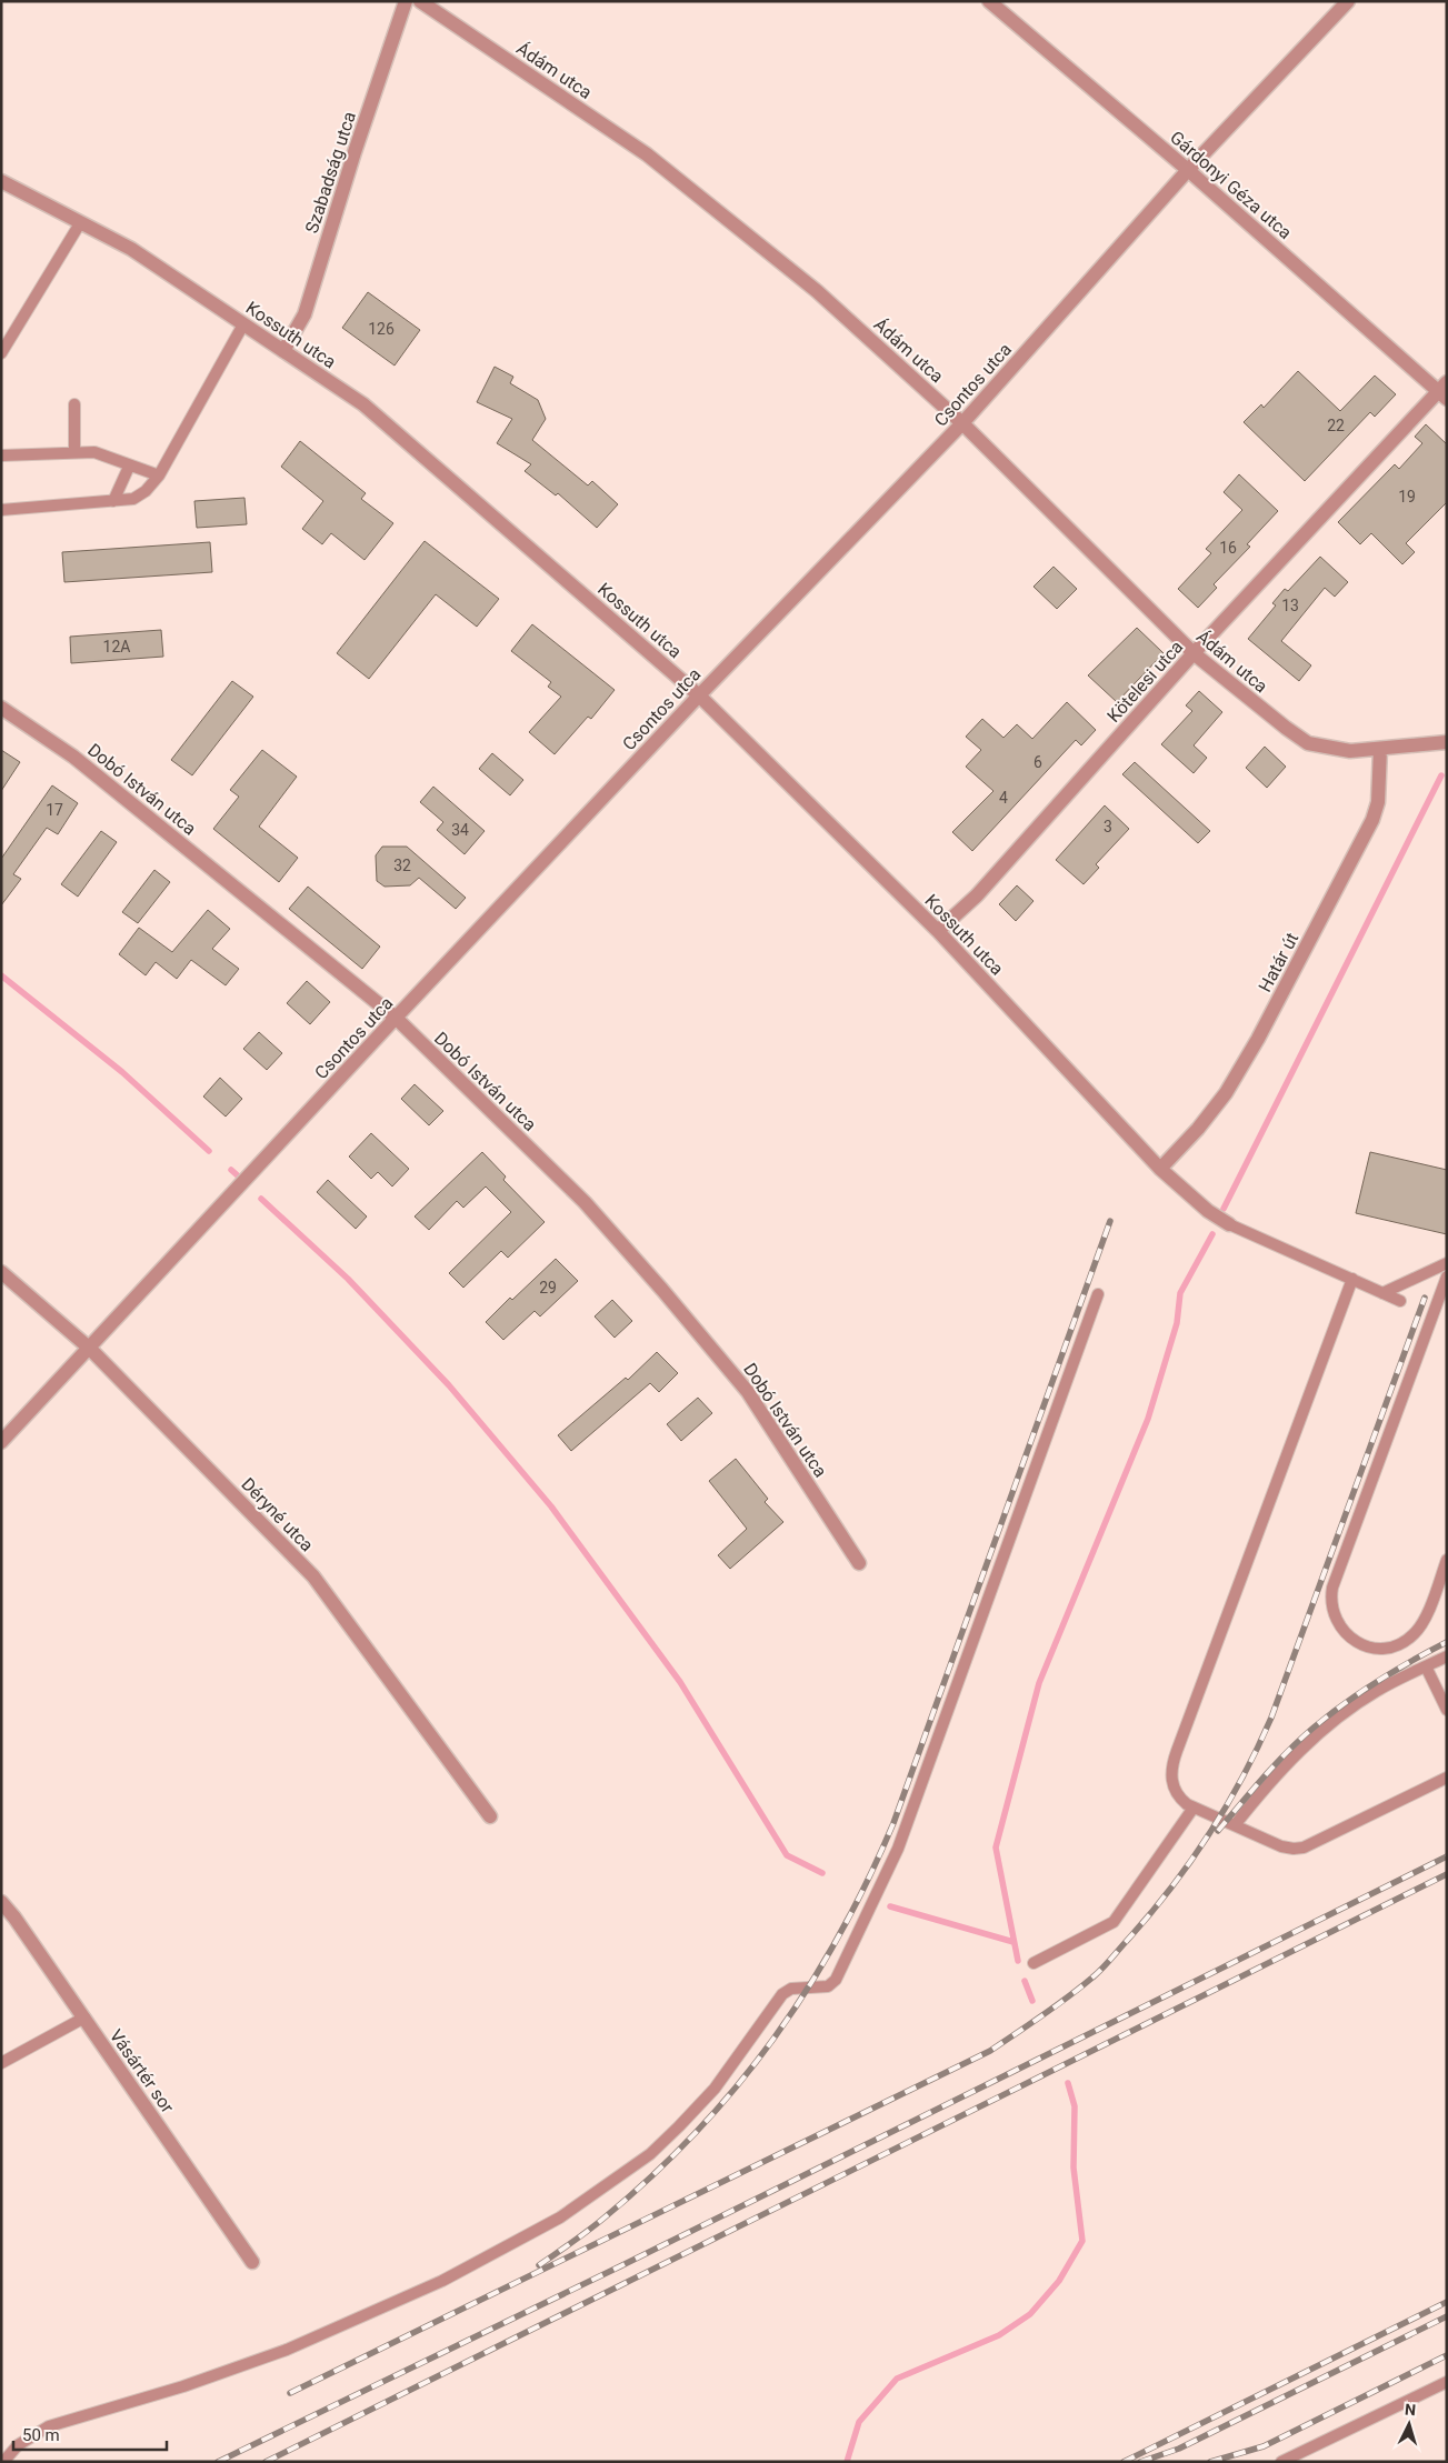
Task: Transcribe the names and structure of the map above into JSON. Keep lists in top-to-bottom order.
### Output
{
  "streets": {
    "street": [
      "Ádám utca",
      "Szabadság utca",
      "Gárdonyi Géza utca",
      "Kossuth utca",
      "Csontos utca",
      "Kötelesi utca",
      "Dobó István utca",
      "Határ út",
      "Déryné utca",
      "Vásártér sor"
    ]
  },
  "crossings": [
    ["Ádám utca", "Csontos utca"],
    ["Ádám utca", "Kötelesi utca"],
    ["Ádám utca", "Határ út"],
    ["Szabadság utca", "Kossuth utca"],
    ["Gárdonyi Géza utca", "Csontos utca"],
    ["Gárdonyi Géza utca", "Kötelesi utca"],
    ["Kossuth utca", "Csontos utca"],
    ["Kossuth utca", "Kötelesi utca"],
    ["Kossuth utca", "Határ út"],
    ["Csontos utca", "Dobó István utca"],
    ["Csontos utca", "Déryné utca"]
  ],
  "house_numbers": [
    "126",
    "22",
    "19",
    "16",
    "13",
    "12A",
    "6",
    "4",
    "17",
    "3",
    "34",
    "32",
    "29"
  ],
  "scale_bar": "50 m",
  "north": "top"
}
